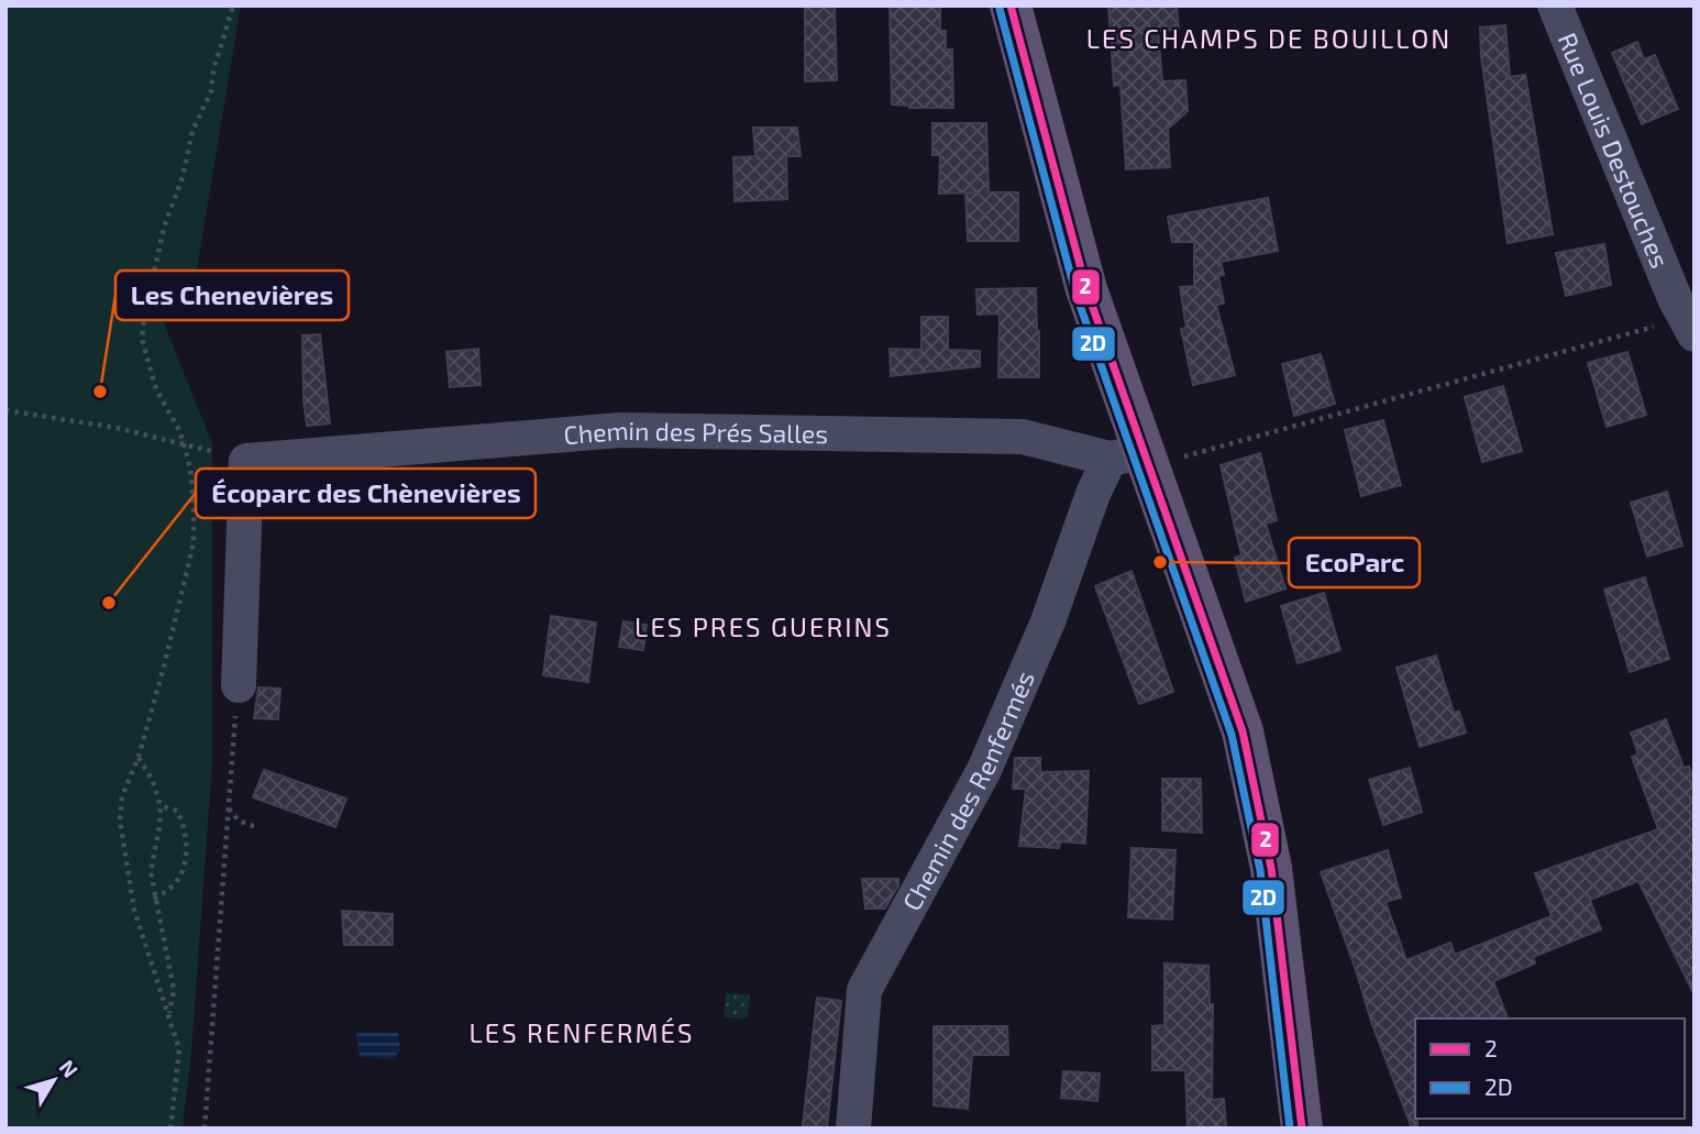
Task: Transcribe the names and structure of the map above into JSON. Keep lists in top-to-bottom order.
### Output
{
  "streets": {
    "street": ["Rue Louis Destouches", "Chemin des Prés Salles", "Chemin des Renfermés"]
  },
  "crossings": [
    ["Chemin des Prés Salles", "Chemin des Renfermés"]
  ],
  "districts": ["LES CHAMPS DE BOUILLON", "LES PRES GUERINS", "LES RENFERMÉS"],
  "places": ["Les Chenevières", "EcoParc", "Écoparc des Chènevières"],
  "lines": ["transit line 2", "transit line 2D"],
  "legend": ["2", "2D"],
  "north": "top right"
}
